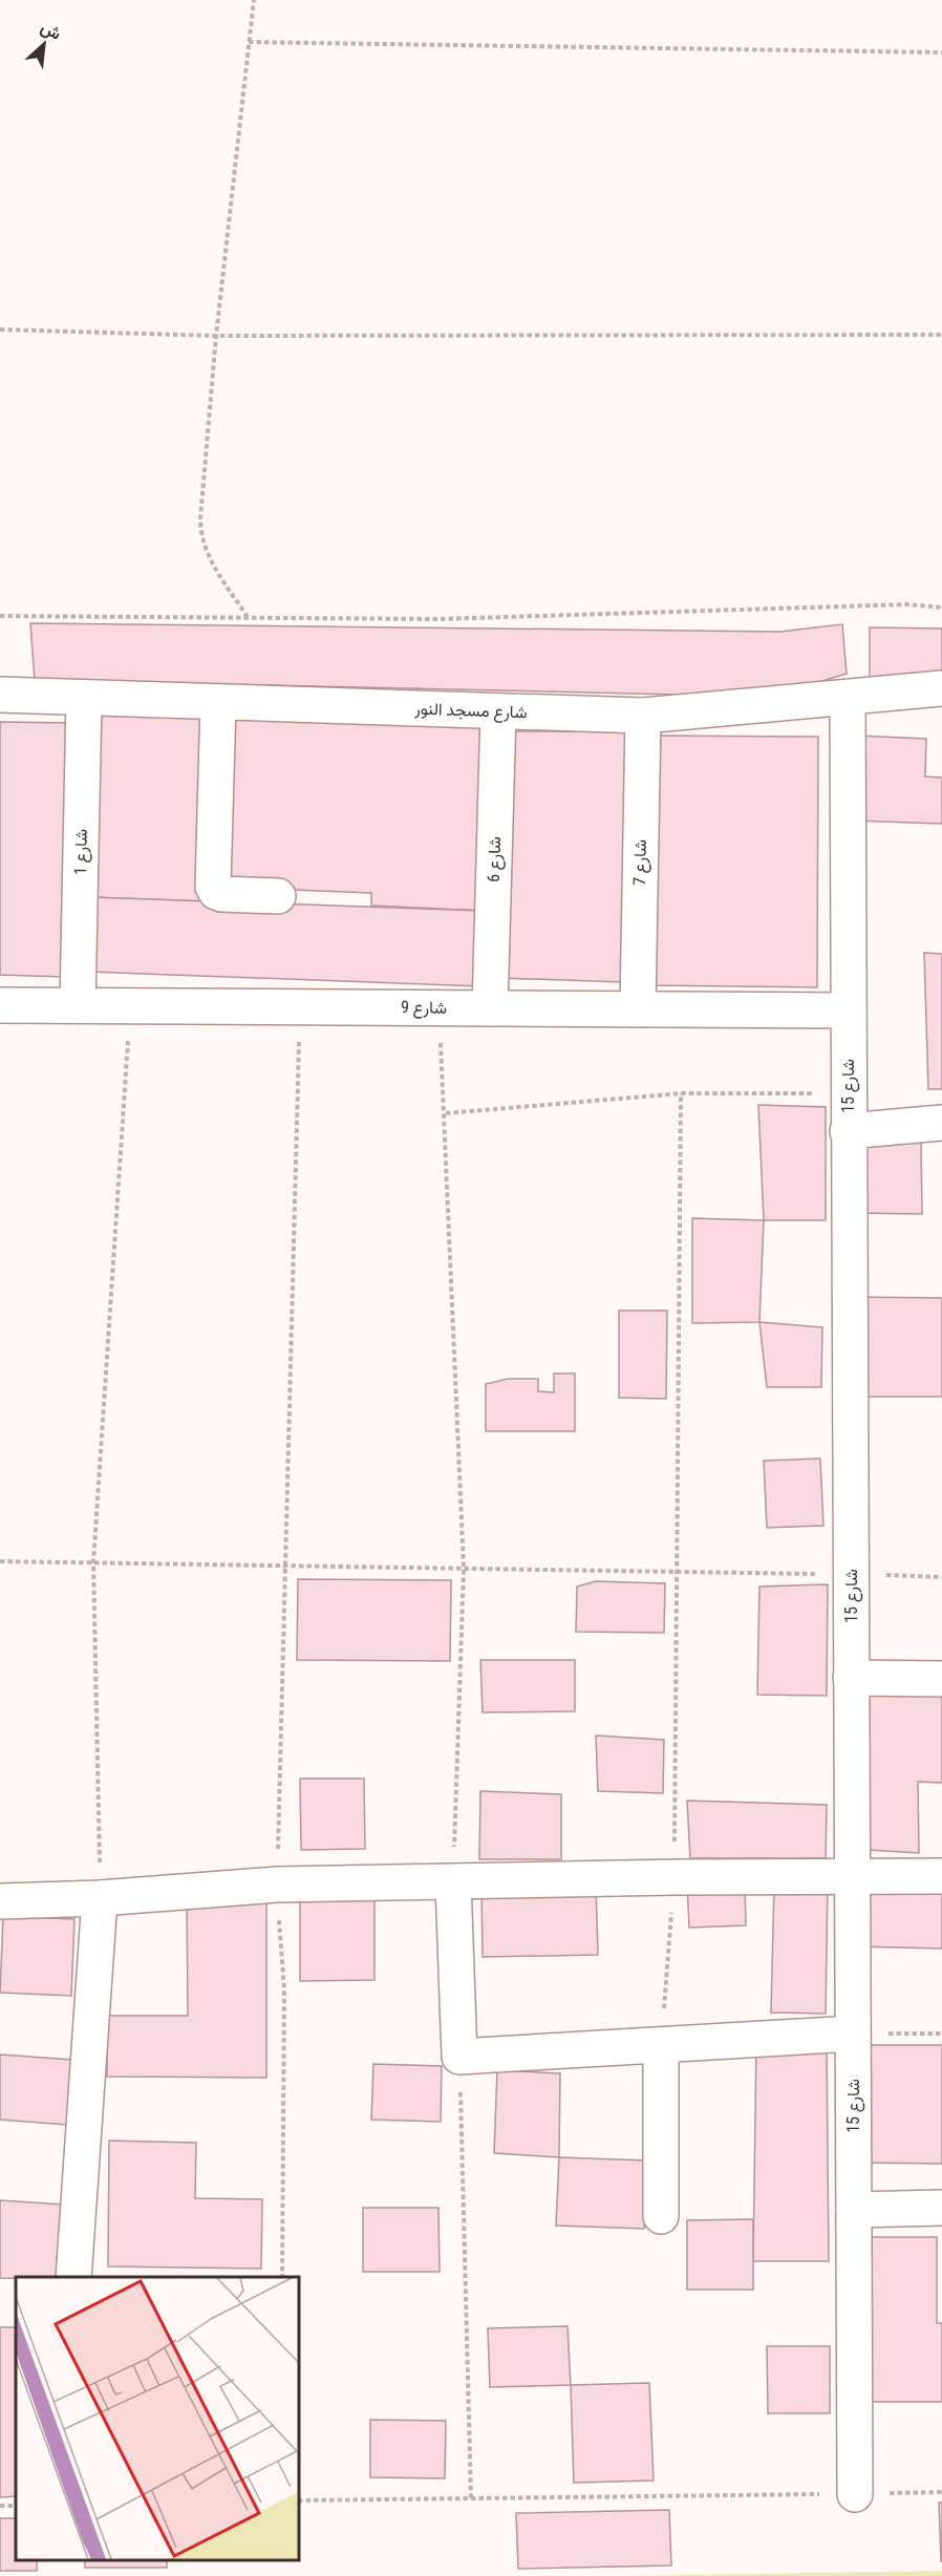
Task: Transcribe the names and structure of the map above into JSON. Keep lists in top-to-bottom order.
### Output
{
  "streets": {
    "street": [
      "شارع مسجد النور",
      "شارع 1",
      "شارع 6",
      "شارع 7",
      "شارع 9",
      "شارع 15"
    ]
  },
  "crossings": [
    ["شارع مسجد النور", "شارع 1"],
    ["شارع مسجد النور", "شارع 6"],
    ["شارع مسجد النور", "شارع 7"],
    ["شارع مسجد النور", "شارع 15"],
    ["شارع 1", "شارع 9"],
    ["شارع 6", "شارع 9"],
    ["شارع 7", "شارع 9"],
    ["شارع 9", "شارع 15"]
  ],
  "north": "top right"
}
